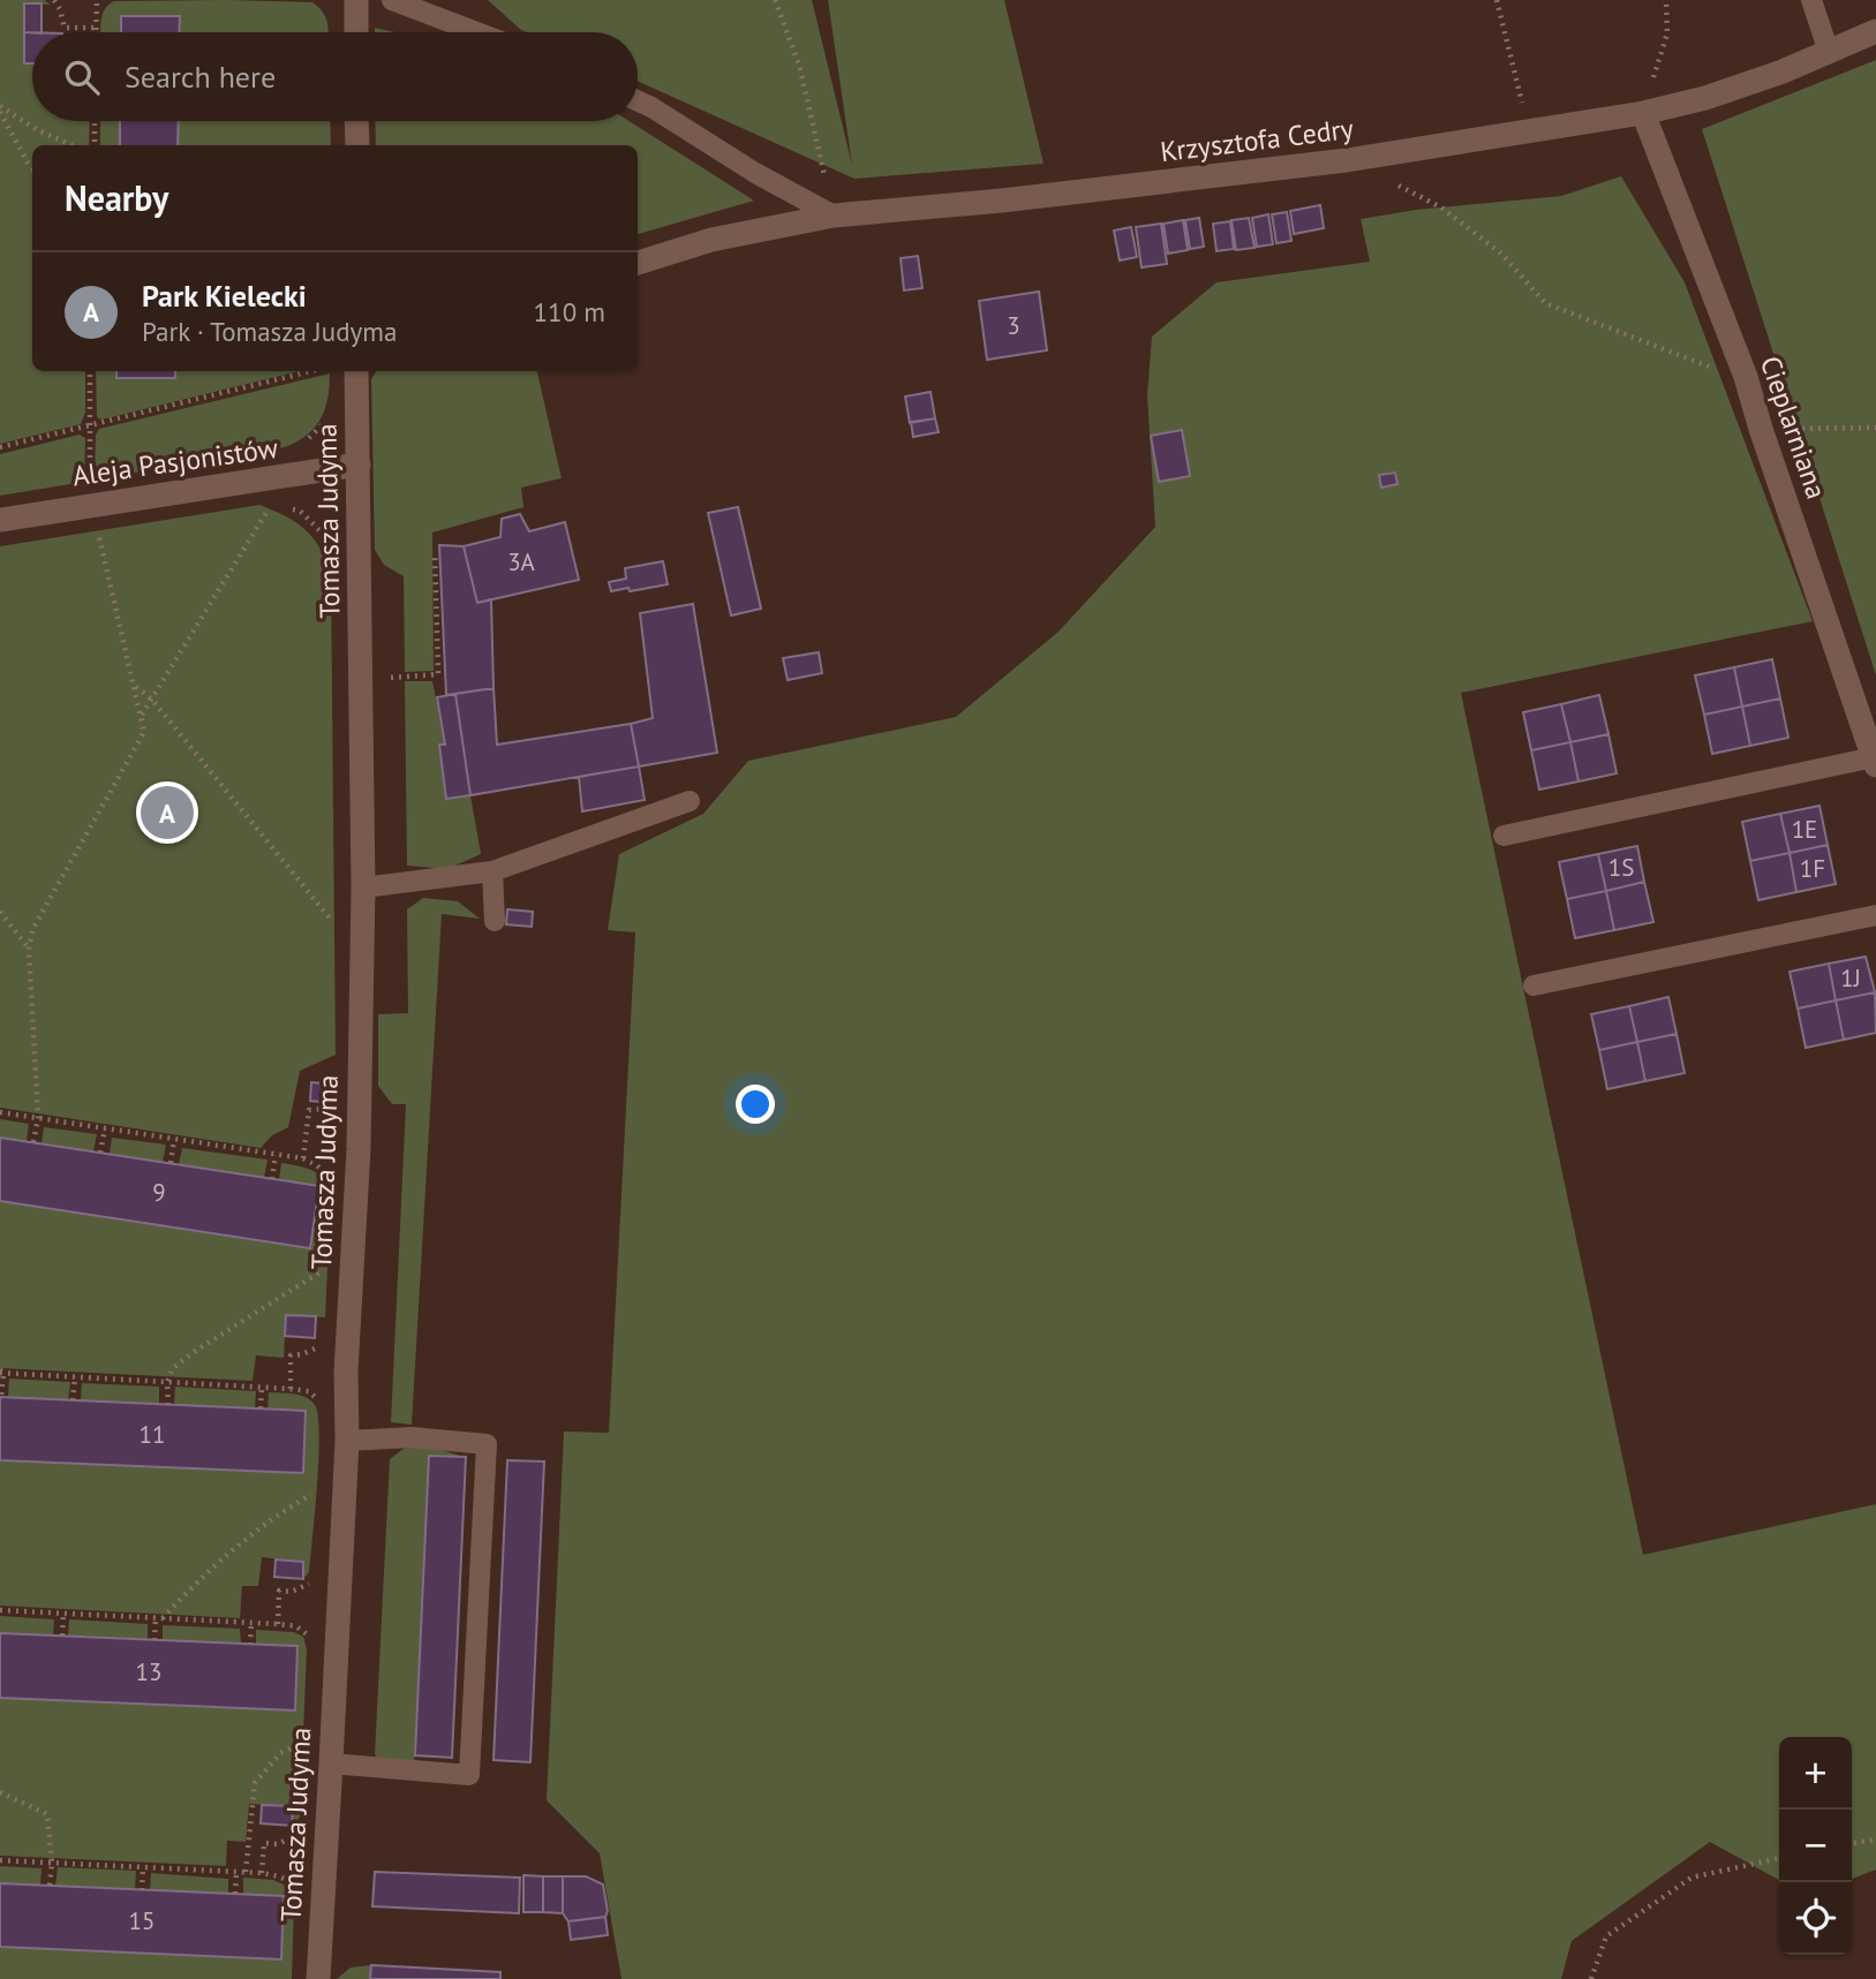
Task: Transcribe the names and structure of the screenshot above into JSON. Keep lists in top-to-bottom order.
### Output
{
  "streets": {
    "street": [
      "Krzysztofa Cedry",
      "Cieplarniana",
      "Aleja Pasjonistów",
      "Tomasza Judyma"
    ]
  },
  "crossings": [
    ["Krzysztofa Cedry", "Cieplarniana"],
    ["Aleja Pasjonistów", "Tomasza Judyma"]
  ],
  "house_numbers": [
    "3",
    "3A",
    "1E",
    "1S",
    "1F",
    "1J",
    "9",
    "11",
    "13",
    "15"
  ],
  "page": {
    "search": "Search here",
    "heading": "Nearby",
    "list": [
      {
        "mark": "A",
        "name": "Park Kielecki",
        "note": "Park · Tomasza Judyma",
        "value": "110 m"
      }
    ],
    "pins": "A",
    "map_buttons": ["+", "−"]
  }
}
